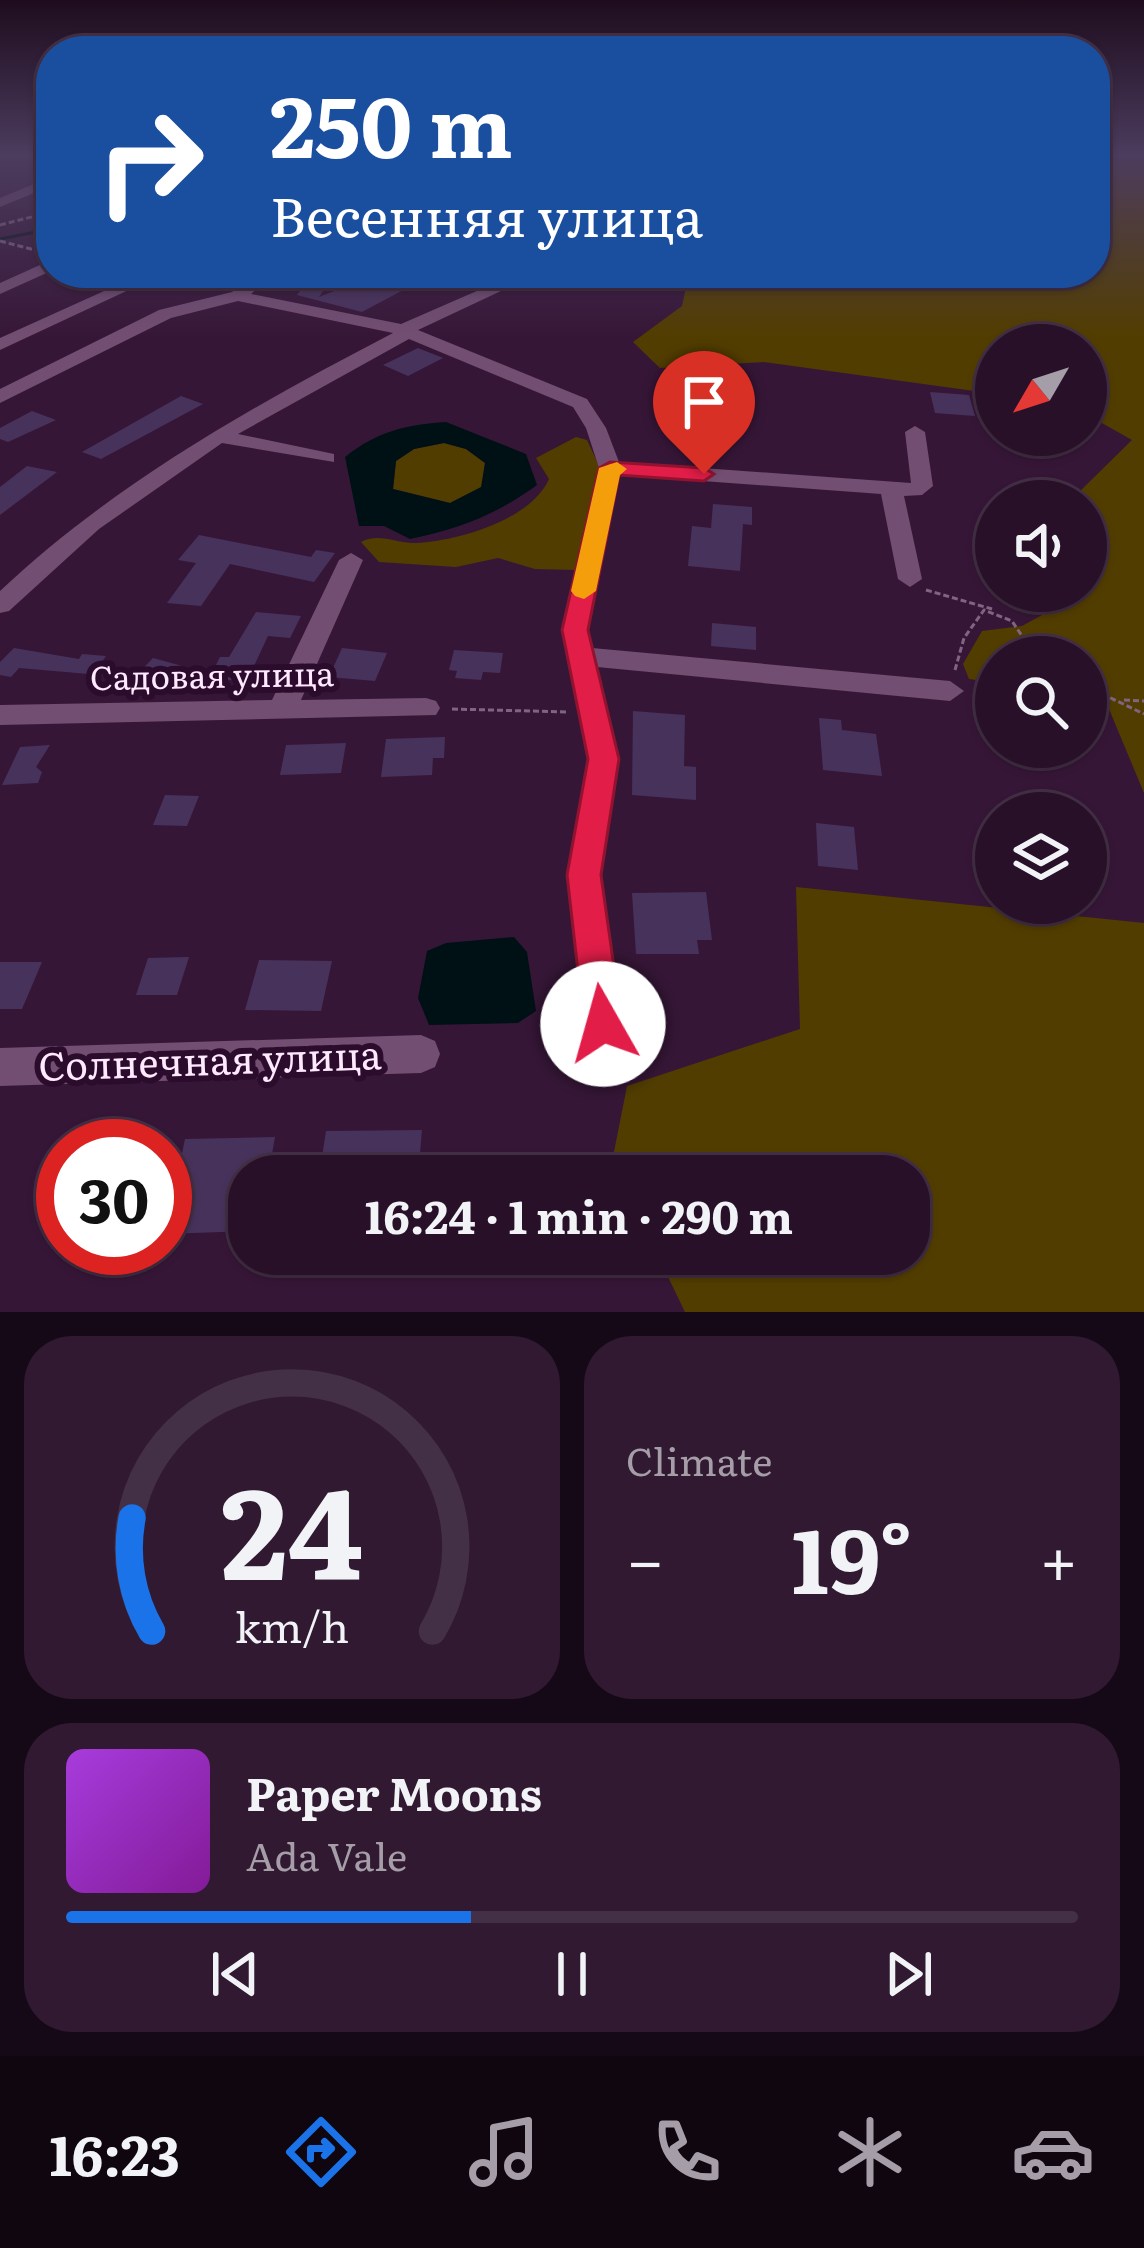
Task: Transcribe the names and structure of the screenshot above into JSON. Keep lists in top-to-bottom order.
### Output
{
  "streets": {
    "street": ["Садовая улица", "Солнечная улица"]
  },
  "north": "bottom left",
  "page": {
    "turn": ["250 m", "Весенняя улица"],
    "limit": "30",
    "trip": "16:24 · 1 min · 290 m",
    "tile": "Climate",
    "heat": ["−", "19°", "+"],
    "song": ["Paper Moons", "Ada Vale"],
    "tabs": "16:23",
    "gauge": ["24", "km/h"]
  }
}
